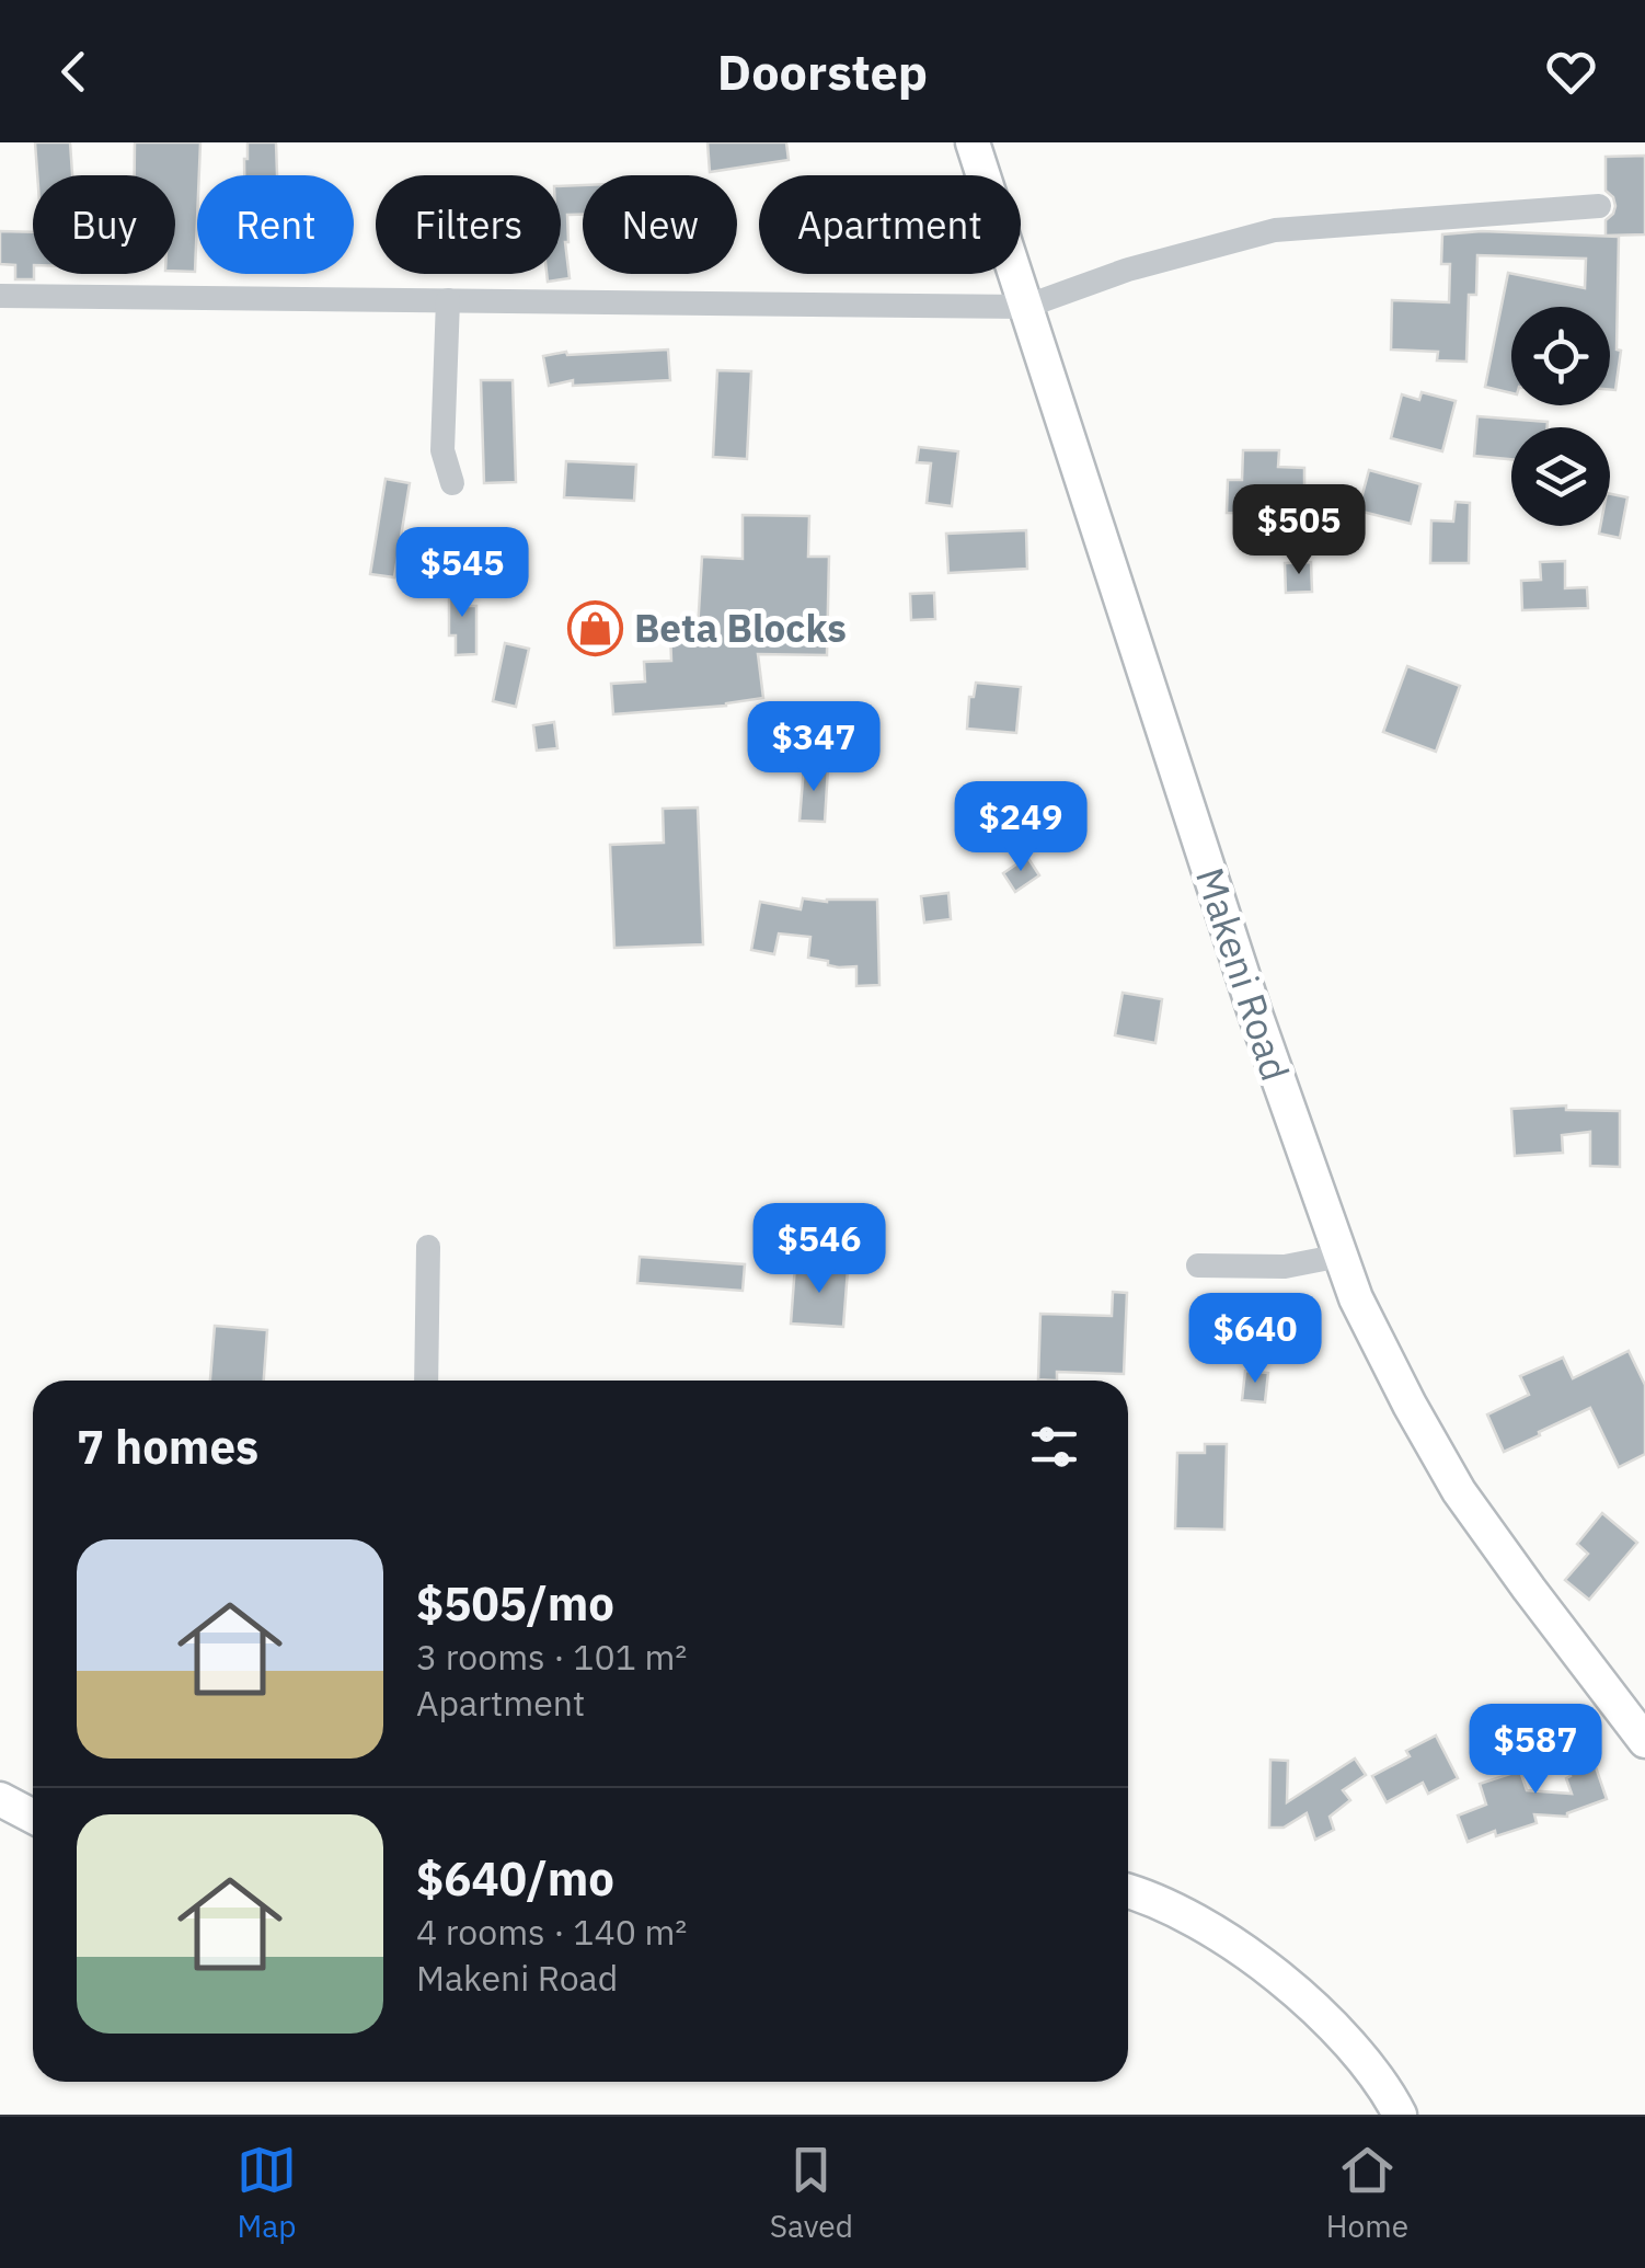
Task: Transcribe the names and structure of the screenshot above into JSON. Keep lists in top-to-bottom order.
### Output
{
  "streets": {
    "main road": ["Makeni Road"]
  },
  "places": {
    "shop": ["Beta Blocks"]
  },
  "page": {
    "header": "Doorstep",
    "chip": [
      "Buy",
      "Rent",
      "Filters",
      "New",
      "Apartment"
    ],
    "price": [
      "$505",
      "$545",
      "$347",
      "$249",
      "$546",
      "$640",
      "$587"
    ],
    "heading": "7 homes",
    "list": [
      {
        "name": "$505/mo",
        "note": "3 rooms · 101 m² · Apartment"
      },
      {
        "name": "$640/mo",
        "note": "4 rooms · 140 m² · Makeni Road"
      }
    ],
    "tabs": ["Map", "Saved", "Home"]
  }
}
